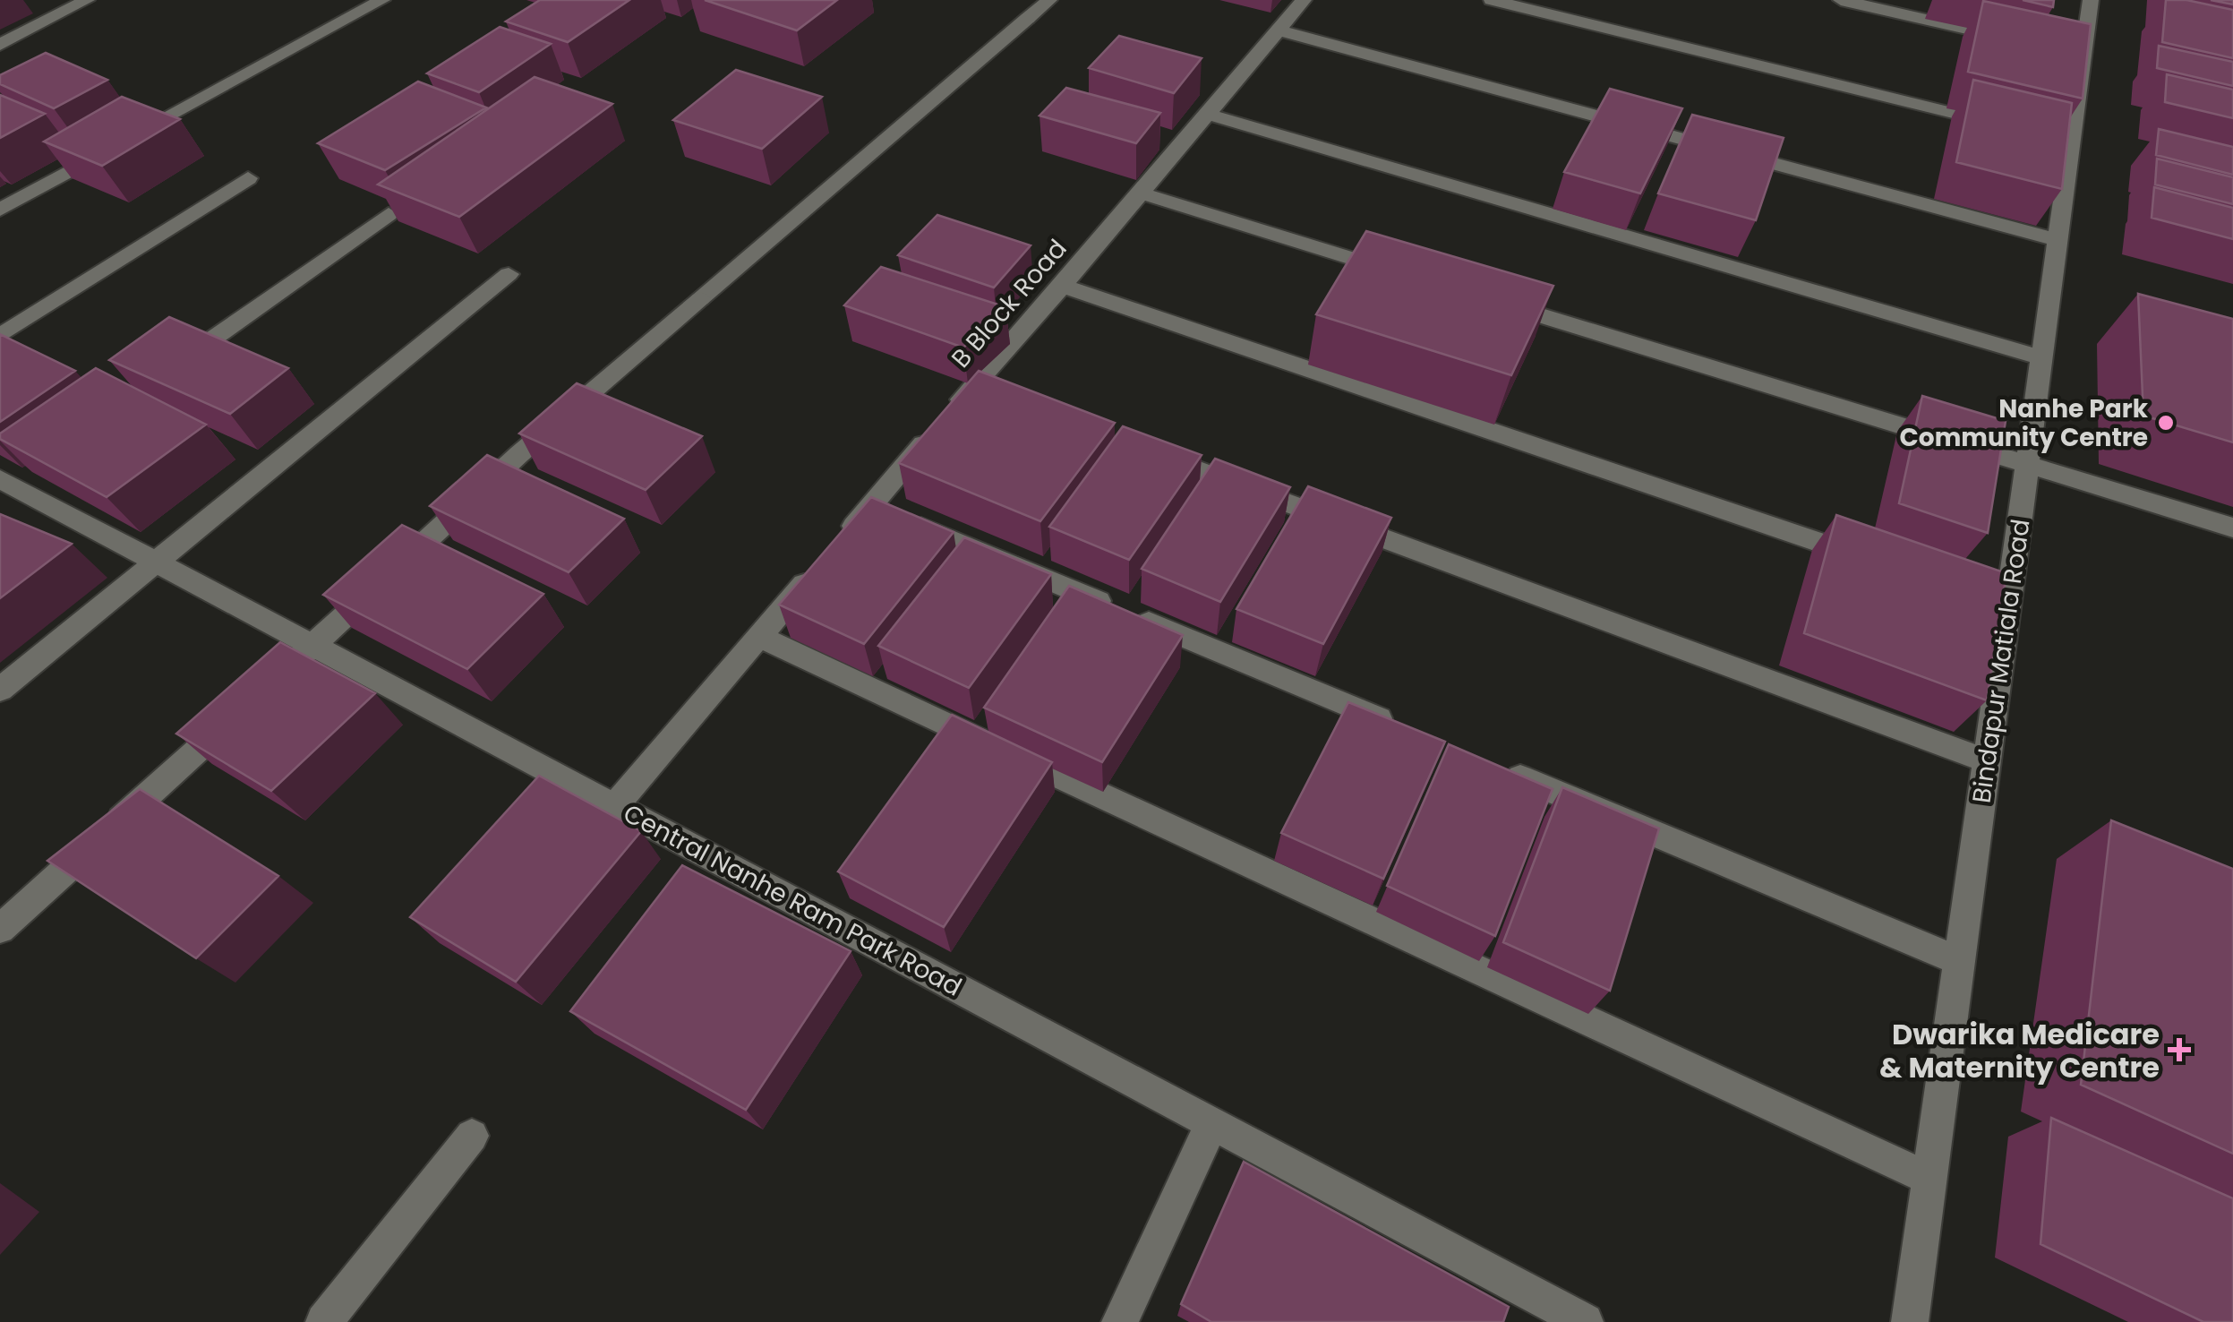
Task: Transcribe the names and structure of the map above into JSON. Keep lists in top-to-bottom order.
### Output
{
  "streets": {
    "street": ["B Block Road", "Bindapur Matiala Road", "Central Nanhe Ram Park Road"]
  },
  "places": {
    "other": ["Nanhe Park Community Centre"],
    "health": ["Dwarika Medicare & Maternity Centre"]
  }
}
